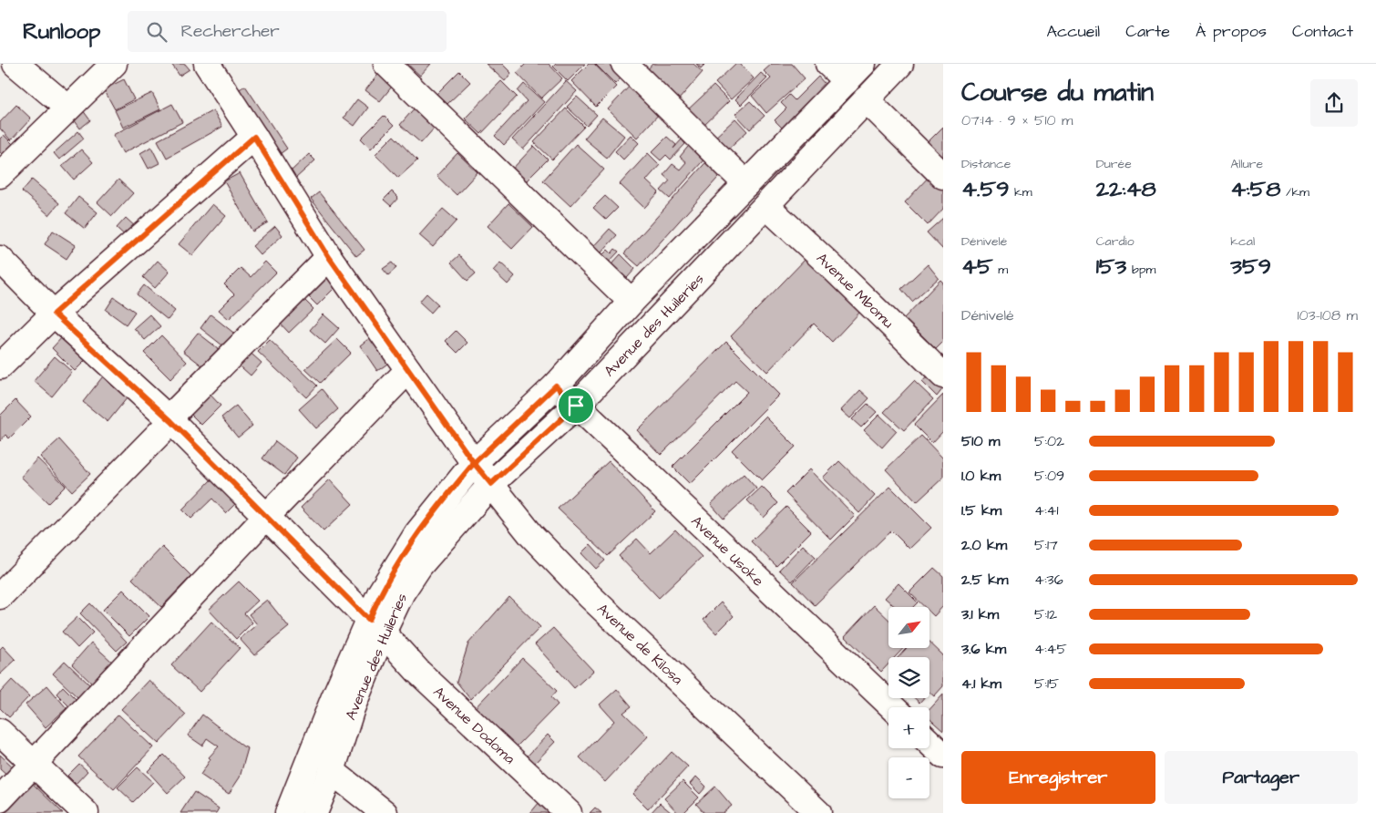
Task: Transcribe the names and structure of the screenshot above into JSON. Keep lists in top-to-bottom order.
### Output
{
  "streets": {
    "street": [
      "Avenue Mbomu",
      "Avenue des Huileries",
      "Avenue Usoke",
      "Avenue de Kilosa",
      "Avenue Dodoma"
    ]
  },
  "crossings": [
    ["Avenue Mbomu", "Avenue des Huileries"],
    ["Avenue des Huileries", "Avenue Usoke"],
    ["Avenue des Huileries", "Avenue de Kilosa"],
    ["Avenue des Huileries", "Avenue Dodoma"]
  ],
  "north": "top right",
  "page": {
    "header": "Runloop",
    "search": "Rechercher",
    "nav": [
      "Accueil",
      "Carte",
      "À propos",
      "Contact"
    ],
    "heading": ["Course du matin", "07:14 · 9 × 510 m"],
    "stats": [
      ["Distance", "4.59 km"],
      ["Durée", "22:48"],
      ["Allure", "4:58 /km"],
      ["Dénivelé", "45 m"],
      ["Cardio", "153 bpm"],
      ["kcal", "359"]
    ],
    "chart": ["Dénivelé", "103–108 m"],
    "list": [
      {
        "name": "510 m",
        "note": "5:02"
      },
      {
        "name": "1.0 km",
        "note": "5:09"
      },
      {
        "name": "1.5 km",
        "note": "4:41"
      },
      {
        "name": "2.0 km",
        "note": "5:17"
      },
      {
        "name": "2.5 km",
        "note": "4:36"
      },
      {
        "name": "3.1 km",
        "note": "5:12"
      },
      {
        "name": "3.6 km",
        "note": "4:45"
      },
      {
        "name": "4.1 km",
        "note": "5:15"
      }
    ],
    "map_buttons": ["+", "−"],
    "buttons": ["Enregistrer", "Partager"]
  }
}
